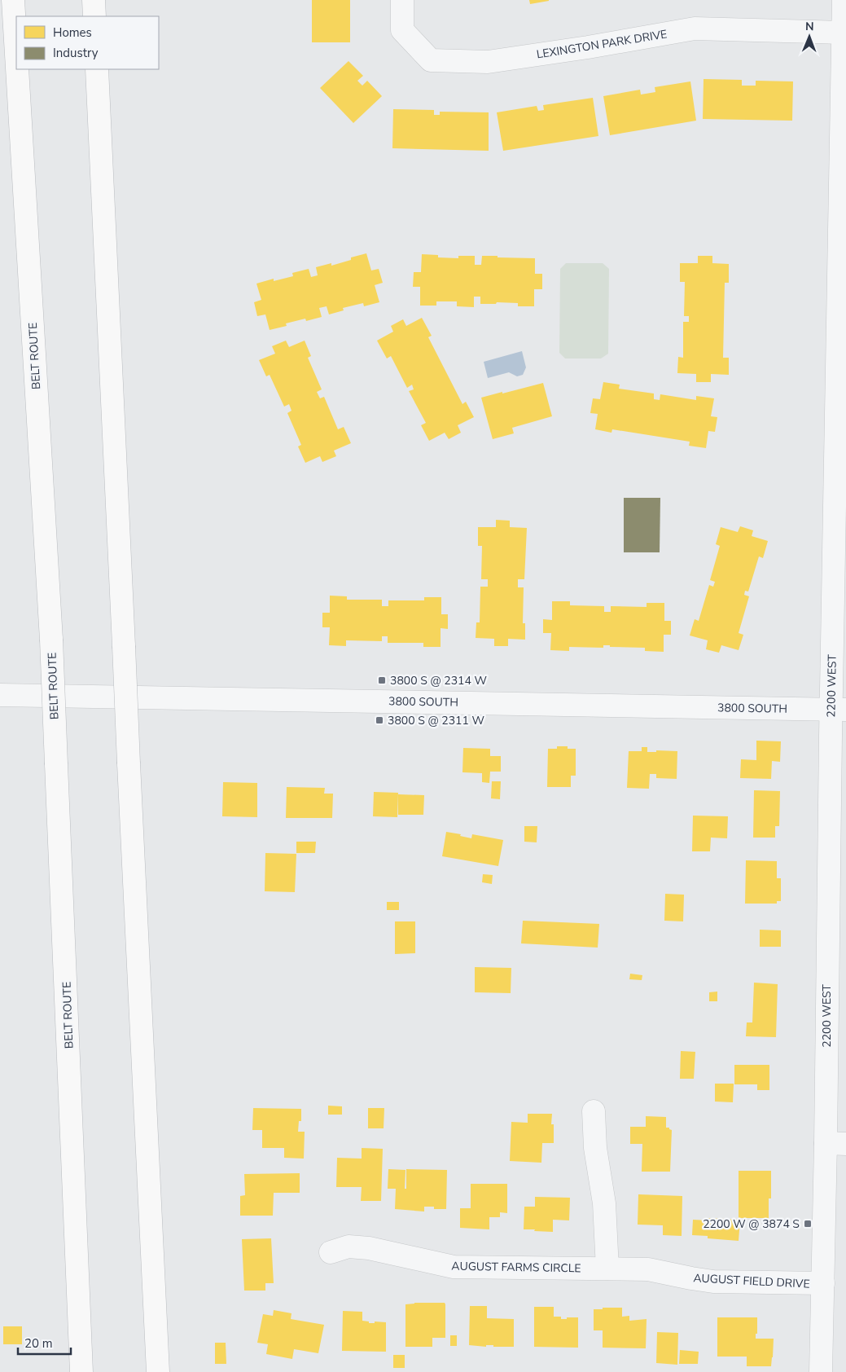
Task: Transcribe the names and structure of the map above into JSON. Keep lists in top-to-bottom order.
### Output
{
  "streets": {
    "highway": ["BELT ROUTE"],
    "street": [
      "LEXINGTON PARK DRIVE",
      "2200 WEST",
      "3800 SOUTH",
      "AUGUST FARMS CIRCLE",
      "AUGUST FIELD DRIVE"
    ]
  },
  "crossings": [
    ["LEXINGTON PARK DRIVE", "2200 WEST"],
    ["2200 WEST", "3800 SOUTH"],
    ["2200 WEST", "AUGUST FIELD DRIVE"],
    ["AUGUST FARMS CIRCLE", "AUGUST FIELD DRIVE"]
  ],
  "places": {
    "transit": ["3800 S @ 2314 W", "3800 S @ 2311 W", "2200 W @ 3874 S"]
  },
  "legend": ["Homes", "Industry"],
  "scale_bar": "20 m",
  "north": "top"
}
